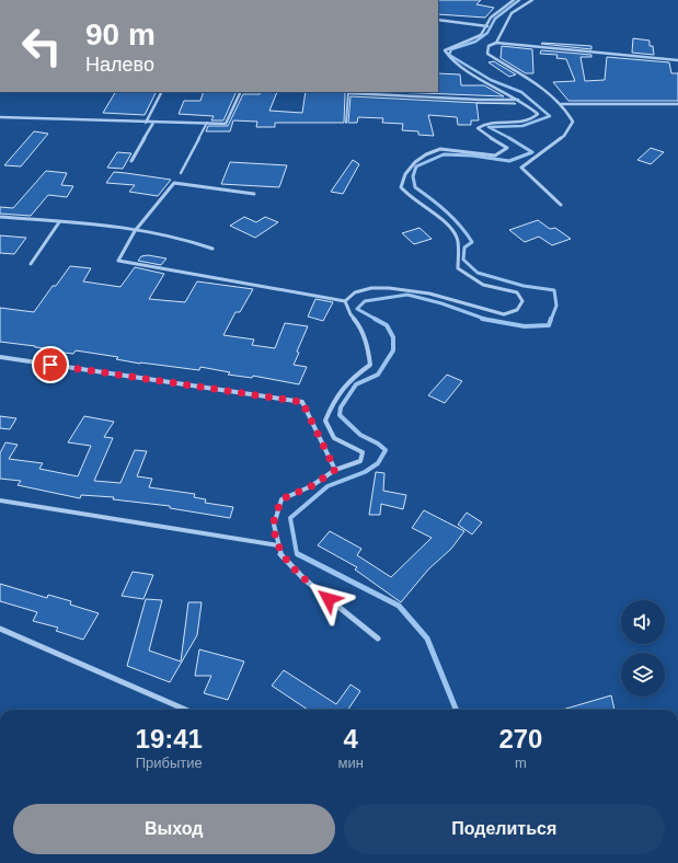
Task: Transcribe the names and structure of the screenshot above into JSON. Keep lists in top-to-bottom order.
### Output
{
  "page": {
    "turn": ["90 m", "Налево"],
    "eta": [
      "19:41",
      "Прибытие",
      "4",
      "мин",
      "270",
      "m"
    ],
    "buttons": ["Выход", "Поделиться"]
  }
}
